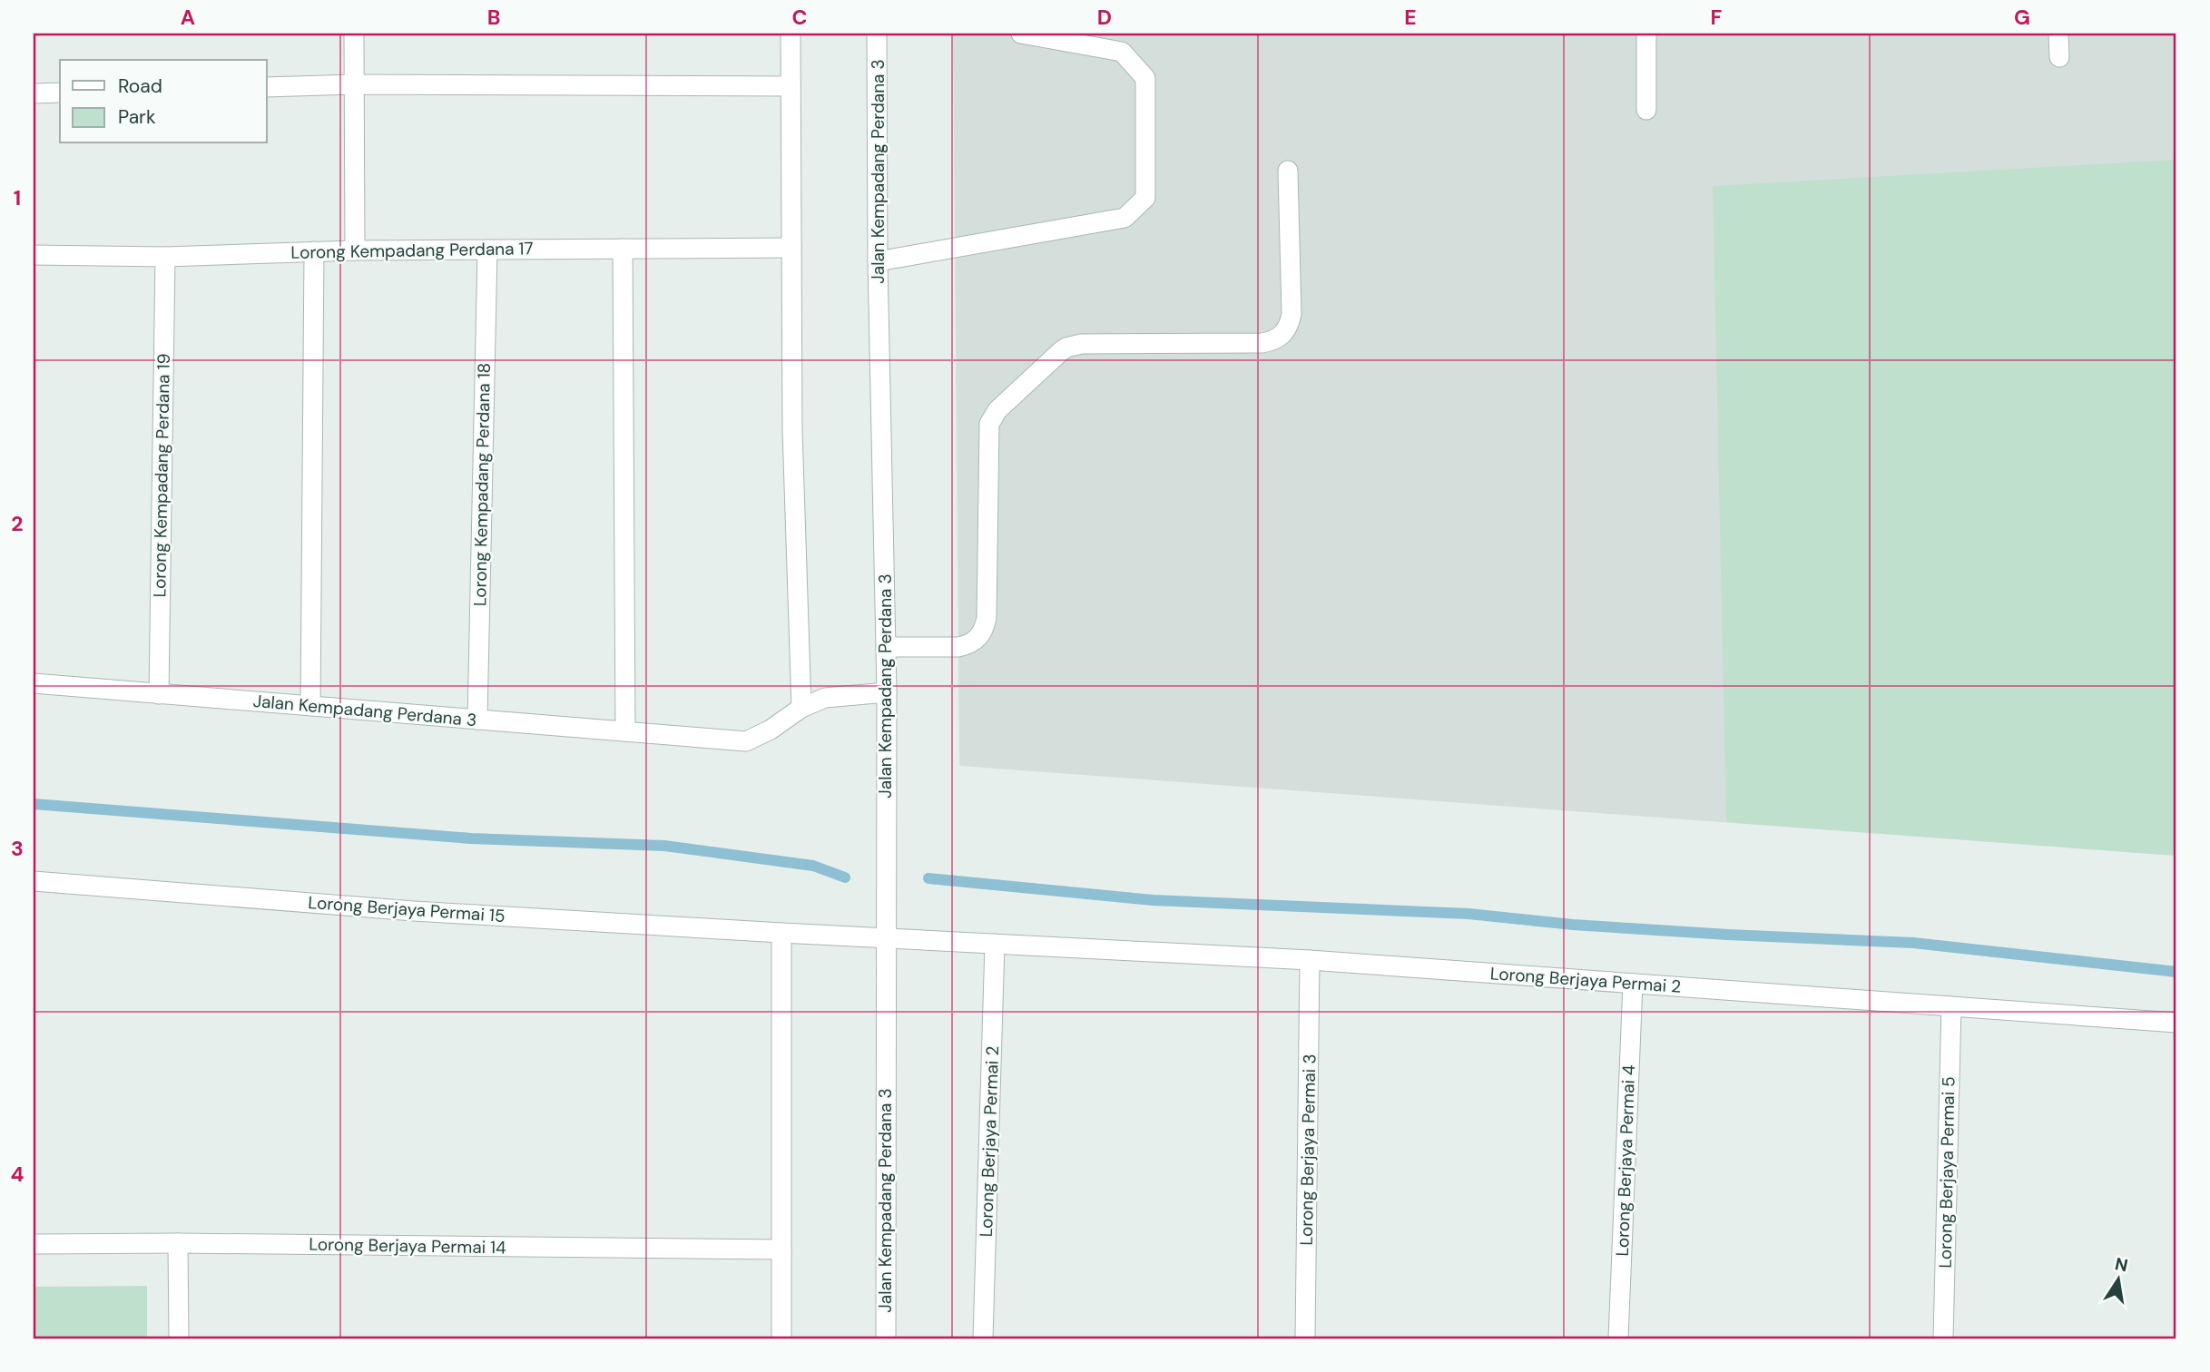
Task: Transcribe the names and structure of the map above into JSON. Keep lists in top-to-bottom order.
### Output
{
  "streets": {
    "street": [
      "Jalan Kempadang Perdana 3",
      "Lorong Kempadang Perdana 17",
      "Lorong Kempadang Perdana 19",
      "Lorong Kempadang Perdana 18",
      "Lorong Berjaya Permai 15",
      "Lorong Berjaya Permai 2",
      "Lorong Berjaya Permai 3",
      "Lorong Berjaya Permai 4",
      "Lorong Berjaya Permai 5",
      "Lorong Berjaya Permai 14"
    ]
  },
  "crossings": [
    ["Jalan Kempadang Perdana 3", "Lorong Kempadang Perdana 19"],
    ["Jalan Kempadang Perdana 3", "Lorong Kempadang Perdana 18"],
    ["Jalan Kempadang Perdana 3", "Lorong Berjaya Permai 15"],
    ["Jalan Kempadang Perdana 3", "Lorong Berjaya Permai 2"],
    ["Lorong Kempadang Perdana 17", "Lorong Kempadang Perdana 19"],
    ["Lorong Kempadang Perdana 17", "Lorong Kempadang Perdana 18"],
    ["Lorong Berjaya Permai 15", "Lorong Berjaya Permai 2"],
    ["Lorong Berjaya Permai 2", "Lorong Berjaya Permai 3"],
    ["Lorong Berjaya Permai 2", "Lorong Berjaya Permai 4"],
    ["Lorong Berjaya Permai 2", "Lorong Berjaya Permai 5"]
  ],
  "legend": ["Road", "Park"],
  "north": "top",
  "grid": {
    "columns": [
      "A",
      "B",
      "C",
      "D",
      "E",
      "F",
      "G"
    ],
    "rows": [
      "1",
      "2",
      "3",
      "4"
    ]
  }
}
